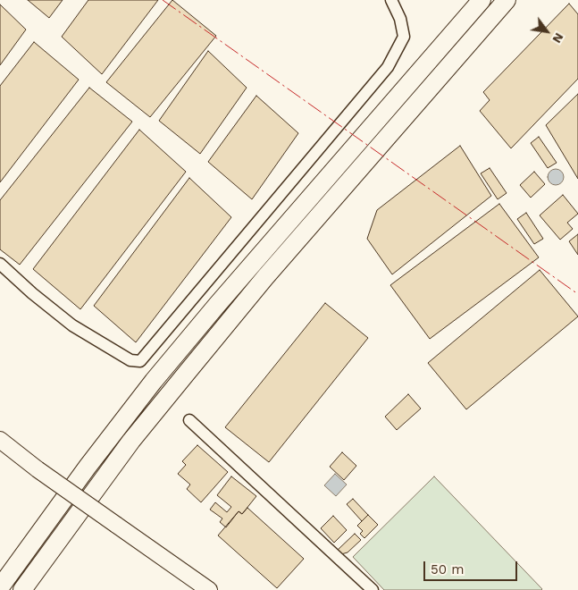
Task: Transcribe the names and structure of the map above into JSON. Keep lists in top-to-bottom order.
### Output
{
  "scale_bar": "50 m",
  "north": "bottom right"
}
